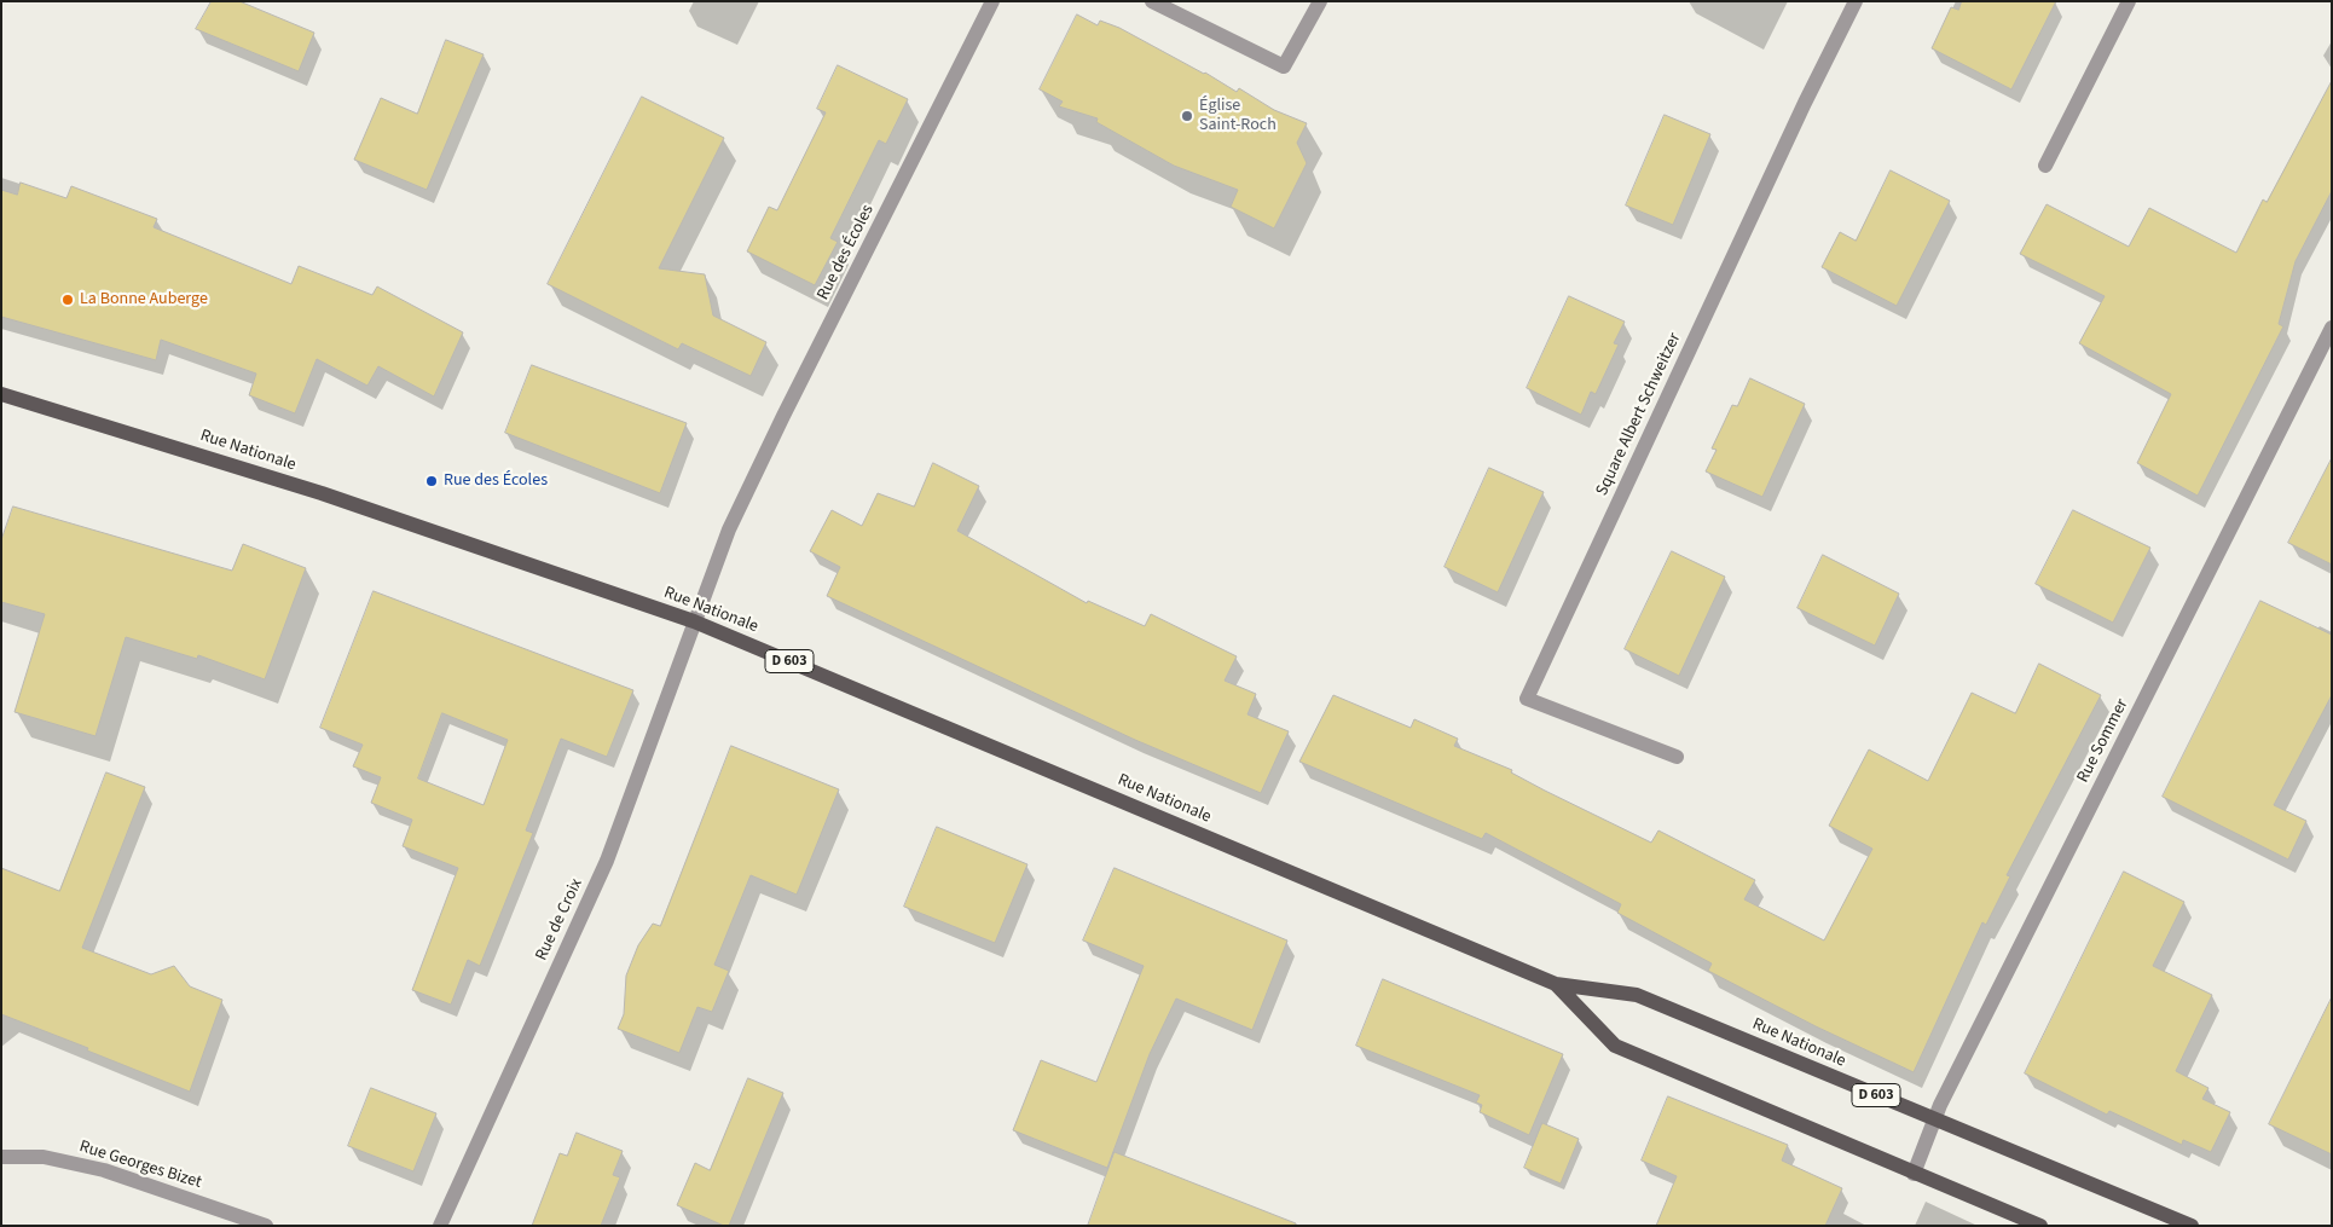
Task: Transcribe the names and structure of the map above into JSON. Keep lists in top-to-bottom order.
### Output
{
  "streets": {
    "main road": ["Rue Nationale", "D 603"],
    "street": [
      "Rue des Écoles",
      "Square Albert Schweitzer",
      "Rue Sommer",
      "Rue de Croix",
      "Rue Georges Bizet"
    ]
  },
  "crossings": [
    ["Rue des Écoles", "Rue Nationale"],
    ["Rue des Écoles", "Rue de Croix"],
    ["Rue Nationale", "Rue Sommer"],
    ["Rue Nationale", "Rue de Croix"]
  ],
  "places": ["Église Saint-Roch", "La Bonne Auberge", "Rue des Écoles"]
}
